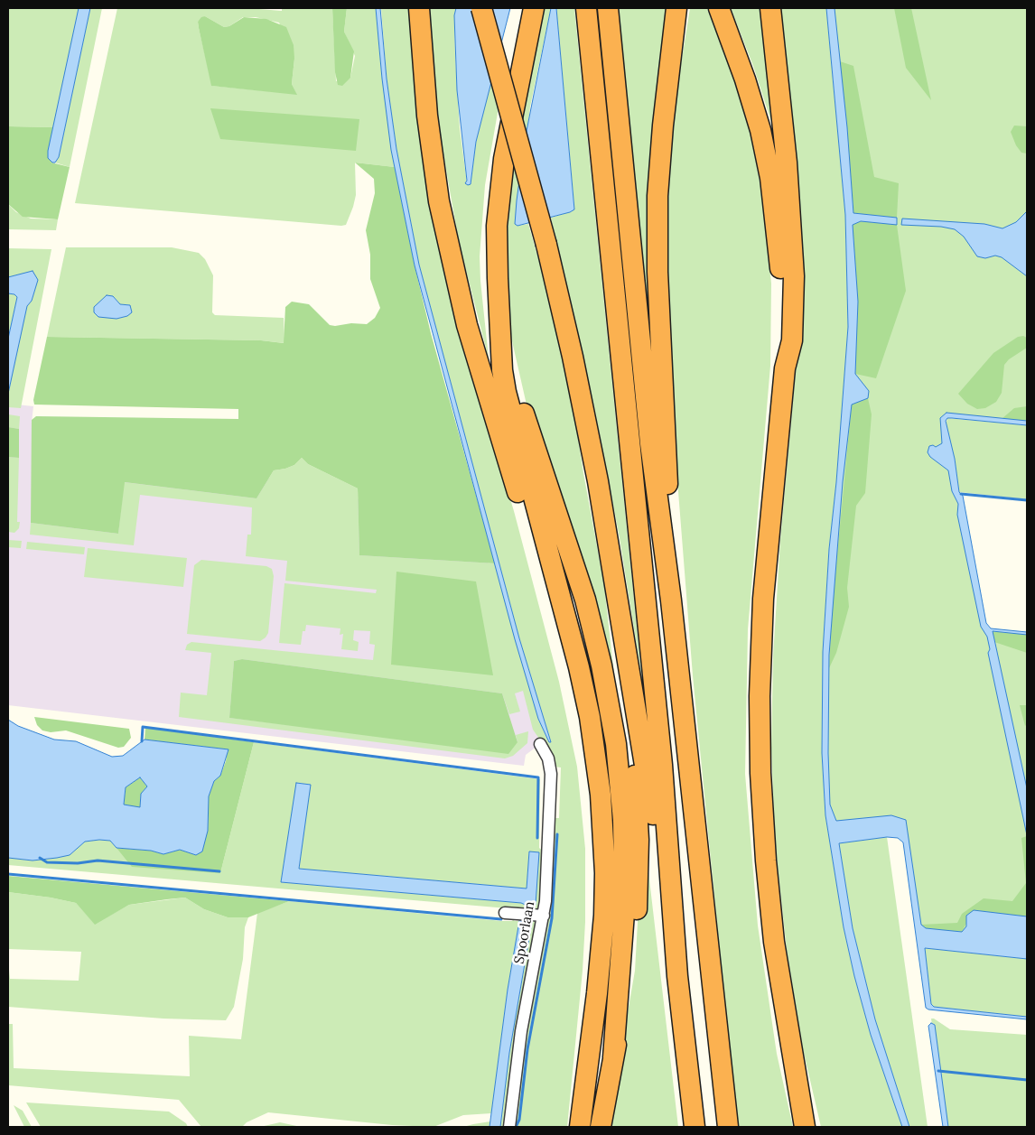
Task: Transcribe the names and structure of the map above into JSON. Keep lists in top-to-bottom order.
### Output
{
  "streets": {
    "street": ["Spoorlaan"]
  }
}
